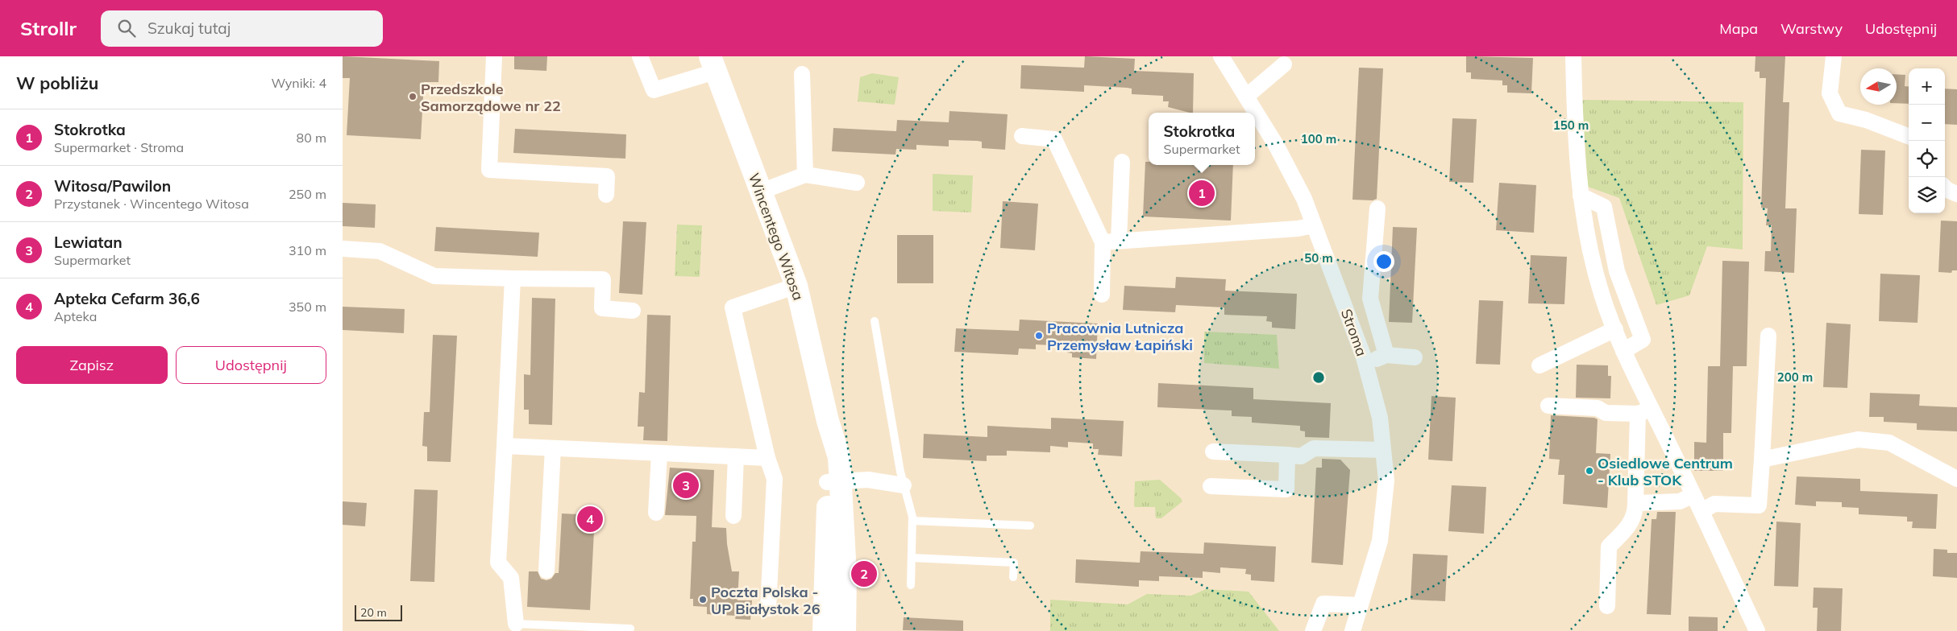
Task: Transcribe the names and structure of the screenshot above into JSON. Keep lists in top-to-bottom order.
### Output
{
  "streets": {
    "street": ["Wincentego Witosa", "Stroma"]
  },
  "places": [
    "Przedszkole Samorządowe nr 22",
    "Pracownia Lutnicza Przemysław Łapiński",
    "Osiedlowe Centrum - Klub STOK",
    "Poczta Polska - UP Białystok 26"
  ],
  "scale_bar": "20 m",
  "north": "left",
  "page": {
    "header": "Strollr",
    "search": "Szukaj tutaj",
    "nav": ["Mapa", "Warstwy", "Udostępnij"],
    "heading": ["W pobliżu", "Wyniki: 4"],
    "map_buttons": ["+", "−"],
    "list": [
      {
        "mark": "1",
        "name": "Stokrotka",
        "note": "Supermarket · Stroma",
        "value": "80 m"
      },
      {
        "mark": "2",
        "name": "Witosa/Pawilon",
        "note": "Przystanek · Wincentego Witosa",
        "value": "250 m"
      },
      {
        "mark": "3",
        "name": "Lewiatan",
        "note": "Supermarket",
        "value": "310 m"
      },
      {
        "mark": "4",
        "name": "Apteka Cefarm 36,6",
        "note": "Apteka",
        "value": "350 m"
      }
    ],
    "popup": ["Stokrotka", "Supermarket"],
    "pins": [
      "1",
      "3",
      "4",
      "2"
    ],
    "buttons": ["Zapisz", "Udostępnij"],
    "scale": "20 m"
  },
  "rings": [
    "150 m",
    "100 m",
    "50 m",
    "200 m"
  ]
}
